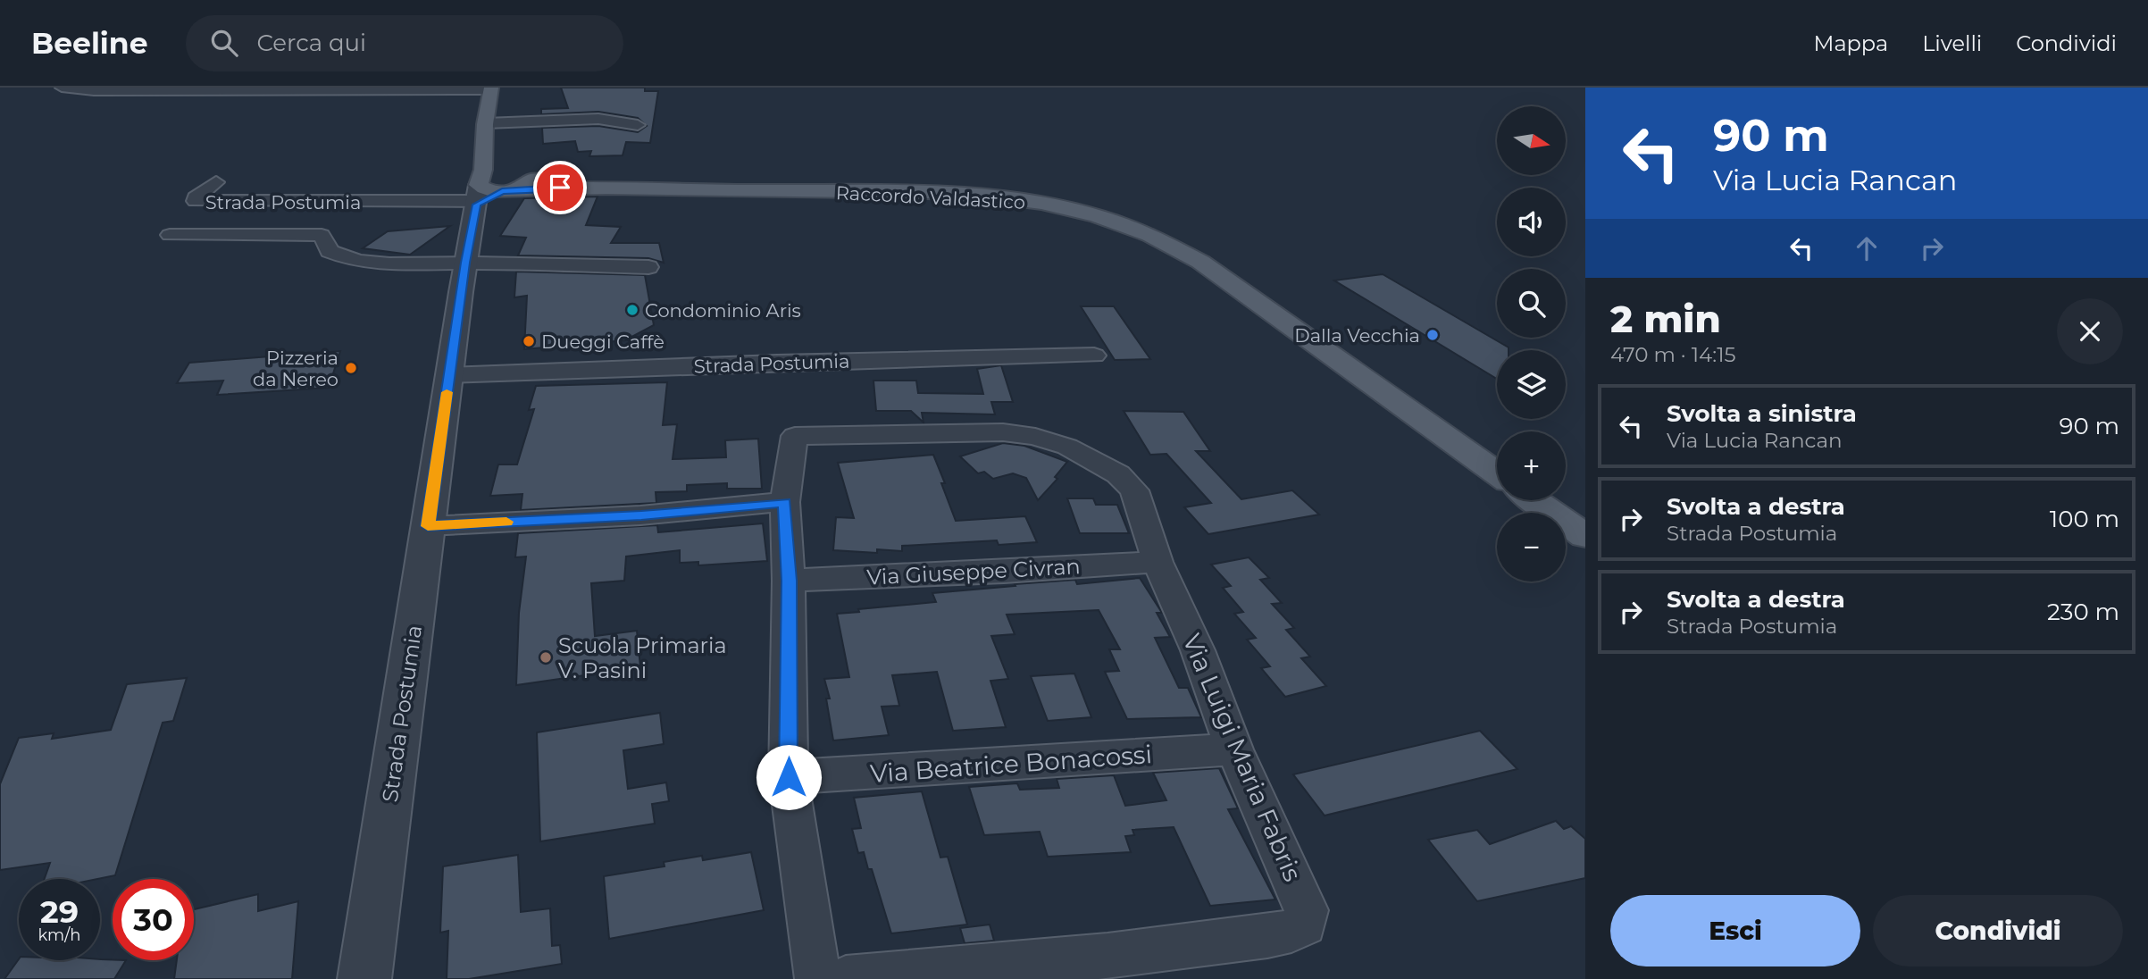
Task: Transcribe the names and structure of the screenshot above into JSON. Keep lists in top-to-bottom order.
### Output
{
  "streets": {
    "main road": ["Raccordo Valdastico", "Strada Postumia"],
    "street": ["Via Giuseppe Civran", "Via Luigi Maria Fabris", "Via Beatrice Bonacossi"]
  },
  "crossings": [
    ["Raccordo Valdastico", "Strada Postumia"],
    ["Via Giuseppe Civran", "Via Luigi Maria Fabris"],
    ["Via Luigi Maria Fabris", "Via Beatrice Bonacossi"]
  ],
  "places": [
    "Condominio Aris",
    "Dalla Vecchia",
    "Dueggi Caffè",
    "Pizzeria da Nereo",
    "Scuola Primaria V. Pasini"
  ],
  "north": "right",
  "page": {
    "header": "Beeline",
    "search": "Cerca qui",
    "nav": ["Mappa", "Livelli", "Condividi"],
    "turn": ["90 m", "Via Lucia Rancan"],
    "map_buttons": ["+", "−"],
    "heading": ["2 min", "470 m · 14:15"],
    "list": [
      {
        "name": "Svolta a sinistra",
        "note": "Via Lucia Rancan",
        "value": "90 m"
      },
      {
        "name": "Svolta a destra",
        "note": "Strada Postumia",
        "value": "100 m"
      },
      {
        "name": "Svolta a destra",
        "note": "Strada Postumia",
        "value": "230 m"
      }
    ],
    "speed": "29 km/h",
    "limit": "30",
    "buttons": ["Esci", "Condividi"]
  }
}
